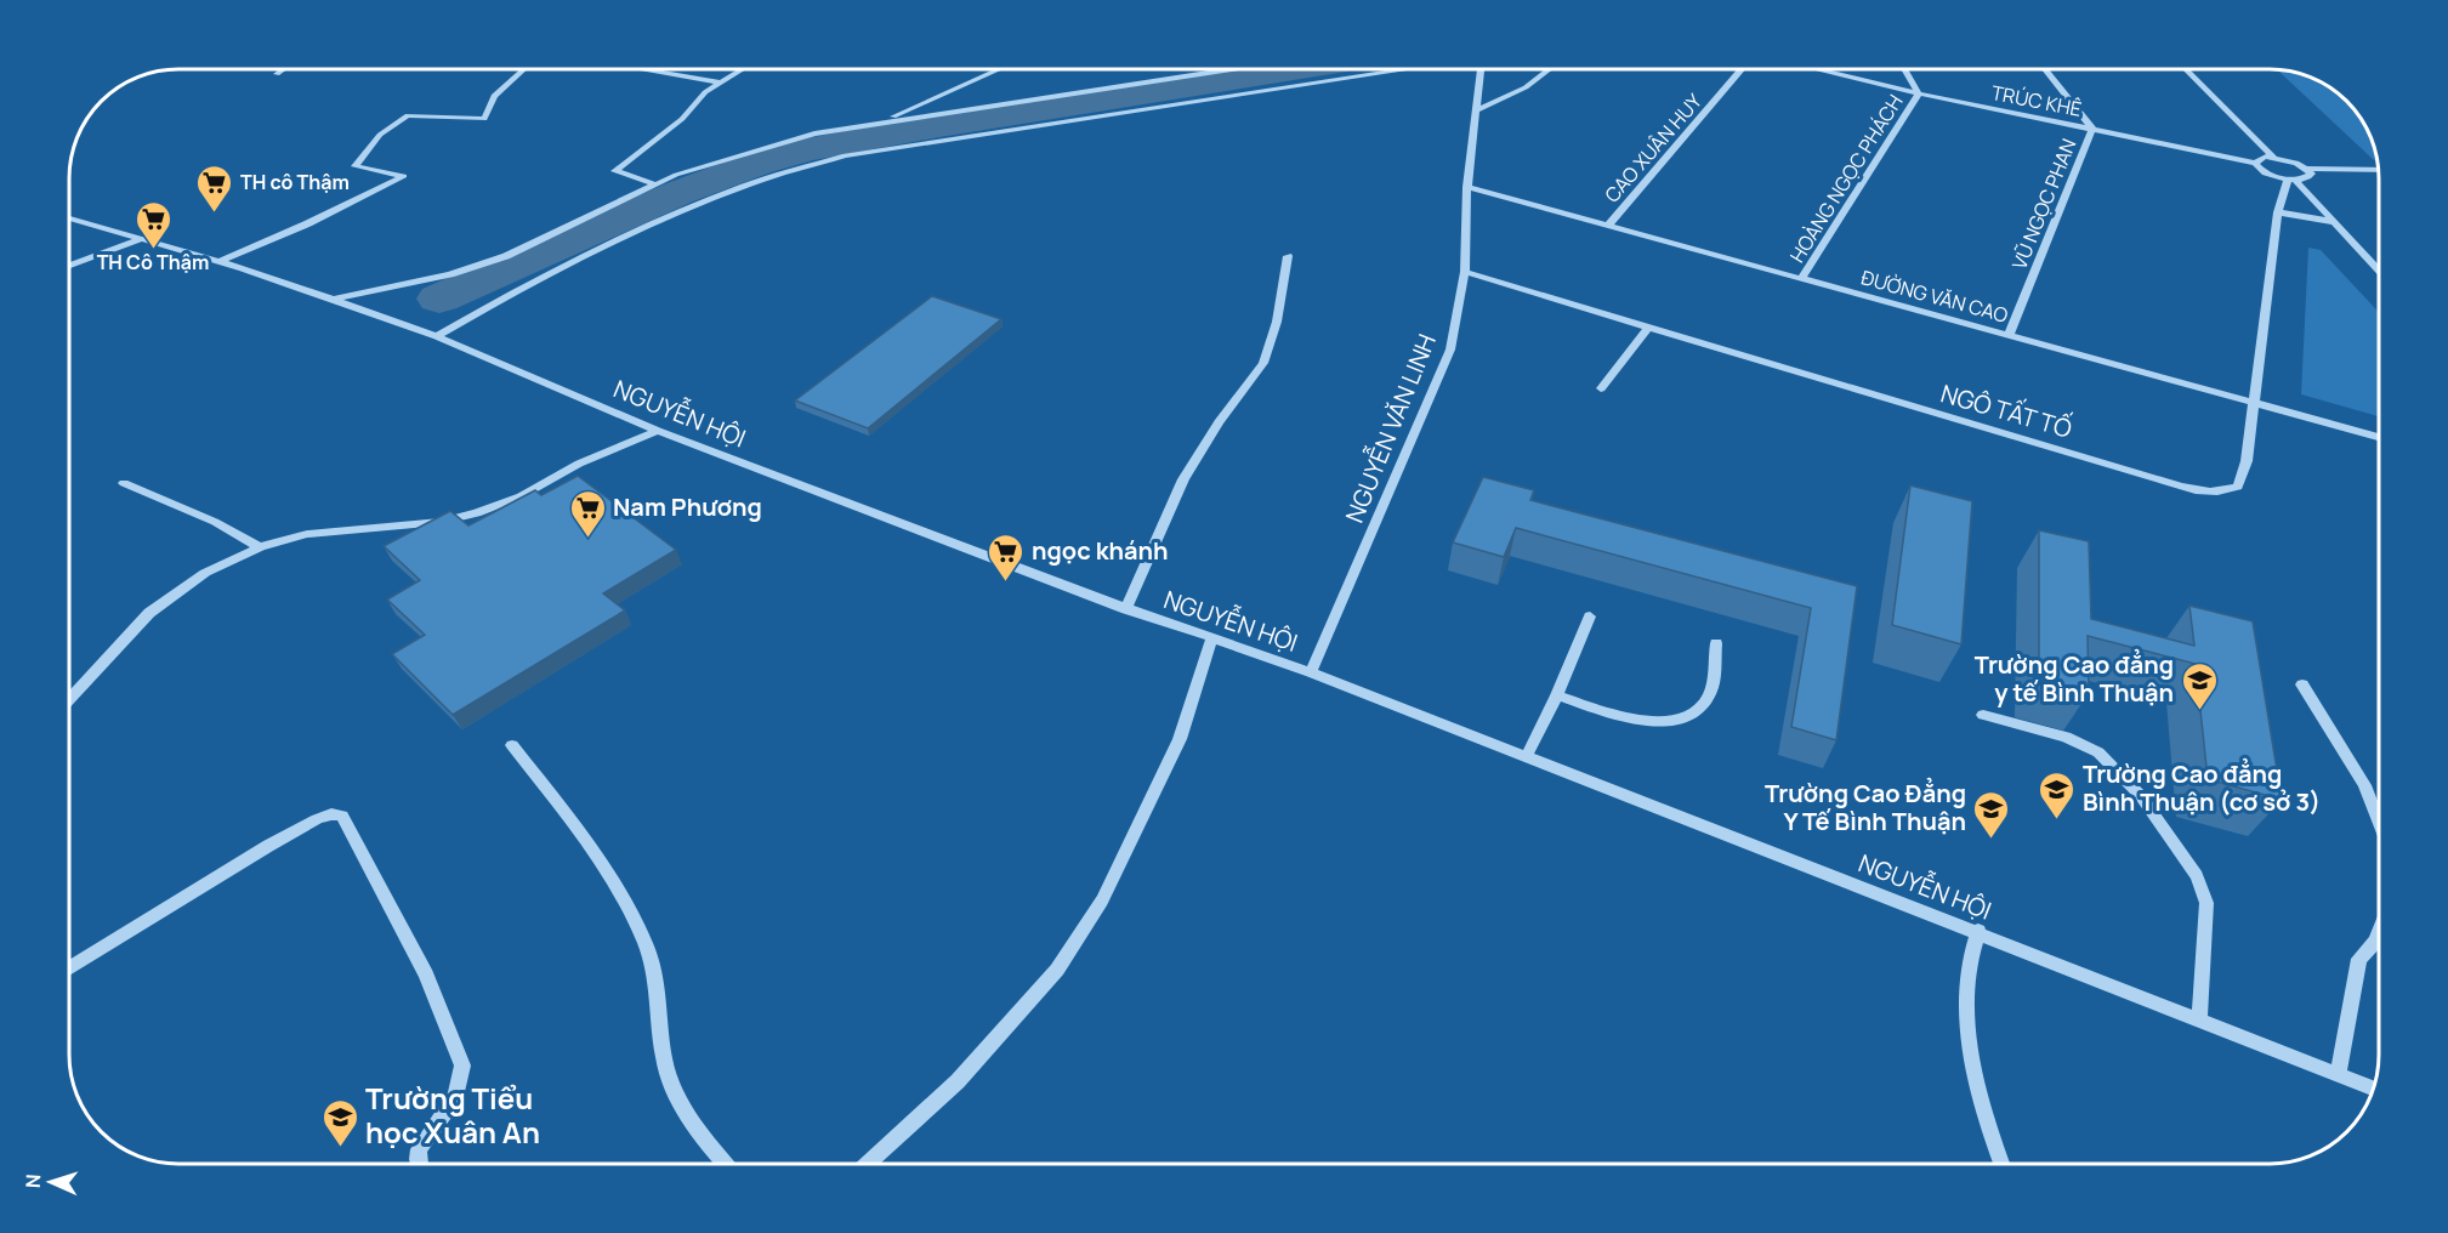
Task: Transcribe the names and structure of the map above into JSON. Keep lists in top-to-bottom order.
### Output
{
  "streets": {
    "street": [
      "TRÚC KHÊ",
      "CAO XUÂN HUY",
      "HOÀNG NGỌC PHÁCH",
      "VŨ NGỌC PHAN",
      "ĐƯỜNG VĂN CAO",
      "NGÔ TẤT TỐ",
      "NGUYỄN HỘI",
      "NGUYỄN VĂN LINH"
    ]
  },
  "crossings": [
    ["TRÚC KHÊ", "HOÀNG NGỌC PHÁCH"],
    ["TRÚC KHÊ", "VŨ NGỌC PHAN"],
    ["CAO XUÂN HUY", "ĐƯỜNG VĂN CAO"],
    ["HOÀNG NGỌC PHÁCH", "ĐƯỜNG VĂN CAO"],
    ["VŨ NGỌC PHAN", "ĐƯỜNG VĂN CAO"],
    ["ĐƯỜNG VĂN CAO", "NGÔ TẤT TỐ"],
    ["ĐƯỜNG VĂN CAO", "NGUYỄN VĂN LINH"],
    ["NGÔ TẤT TỐ", "NGUYỄN VĂN LINH"],
    ["NGUYỄN HỘI", "NGUYỄN VĂN LINH"]
  ],
  "places": {
    "supermarket": [
      "TH cô Thậm",
      "TH Cô Thậm",
      "Nam Phương",
      "ngọc khánh"
    ],
    "school or university": [
      "Trường Cao đẳng y tế Bình Thuận",
      "Trường Cao đẳng Bình Thuận (cơ sở 3)",
      "Trường Cao Đẳng Y Tế Bình Thuận",
      "Trường Tiểu học Xuân An"
    ]
  },
  "north": "left"
}
